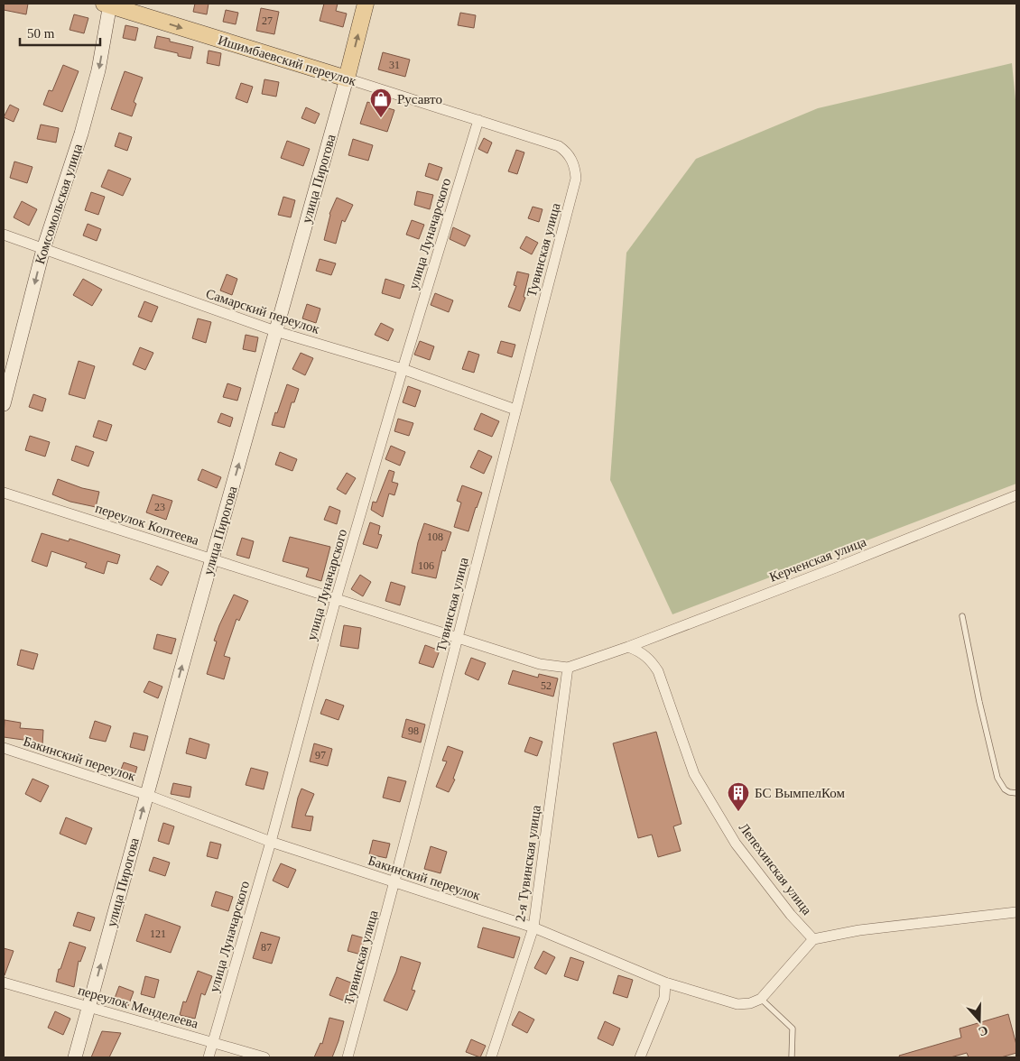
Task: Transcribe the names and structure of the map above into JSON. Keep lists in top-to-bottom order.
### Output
{
  "streets": {
    "main road": ["Ишимбаевский переулок", "улица Пирогова", "Комсомольская улица"],
    "street": [
      "улица Луначарского",
      "Тувинская улица",
      "Самарский переулок",
      "переулок Коптеева",
      "Керченская улица",
      "Бакинский переулок",
      "2-я Тувинская улица",
      "Лепехинская улица",
      "переулок Менделеева"
    ]
  },
  "crossings": [
    ["Ишимбаевский переулок", "улица Пирогова"],
    ["Ишимбаевский переулок", "Комсомольская улица"],
    ["Ишимбаевский переулок", "улица Луначарского"],
    ["Ишимбаевский переулок", "Тувинская улица"],
    ["улица Пирогова", "Самарский переулок"],
    ["улица Пирогова", "переулок Коптеева"],
    ["улица Пирогова", "Бакинский переулок"],
    ["улица Пирогова", "переулок Менделеева"],
    ["Комсомольская улица", "Самарский переулок"],
    ["улица Луначарского", "Самарский переулок"],
    ["улица Луначарского", "переулок Коптеева"],
    ["улица Луначарского", "Бакинский переулок"],
    ["улица Луначарского", "переулок Менделеева"],
    ["Тувинская улица", "Самарский переулок"],
    ["Тувинская улица", "переулок Коптеева"],
    ["Тувинская улица", "Бакинский переулок"],
    ["переулок Коптеева", "2-я Тувинская улица"],
    ["Керченская улица", "Лепехинская улица"],
    ["Бакинский переулок", "2-я Тувинская улица"]
  ],
  "one_way": ["Ишимбаевский переулок", "улица Пирогова", "Комсомольская улица"],
  "places": {
    "shop": ["Русавто"],
    "building": ["БС ВымпелКом"]
  },
  "house_numbers": [
    "27",
    "31",
    "23",
    "108",
    "106",
    "52",
    "98",
    "97",
    "121",
    "87"
  ],
  "scale_bar": "50 m",
  "north": "bottom"
}
